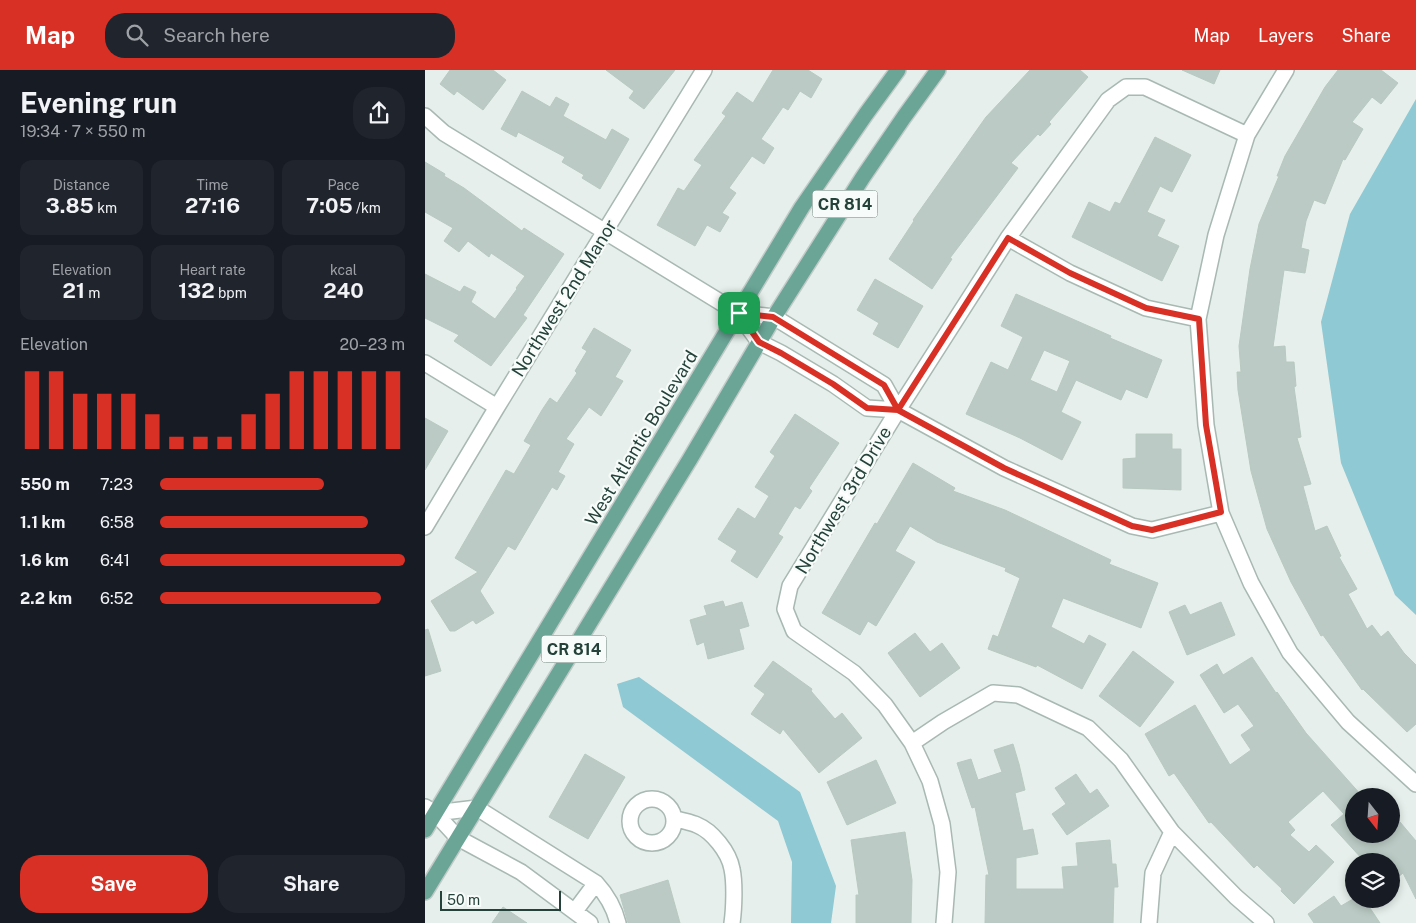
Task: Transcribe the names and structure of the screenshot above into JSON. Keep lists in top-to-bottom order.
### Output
{
  "streets": {
    "main road": ["CR 814", "West Atlantic Boulevard"],
    "street": ["Northwest 2nd Manor", "Northwest 3rd Drive"]
  },
  "scale_bar": "50 m",
  "north": "bottom",
  "page": {
    "header": "Map",
    "search": "Search here",
    "nav": ["Map", "Layers", "Share"],
    "heading": ["Evening run", "19:34 · 7 × 550 m"],
    "stats": [
      ["Distance", "3.85 km"],
      ["Time", "27:16"],
      ["Pace", "7:05 /km"],
      ["Elevation", "21 m"],
      ["Heart rate", "132 bpm"],
      ["kcal", "240"]
    ],
    "chart": ["Elevation", "20–23 m"],
    "list": [
      {
        "name": "550 m",
        "note": "7:23"
      },
      {
        "name": "1.1 km",
        "note": "6:58"
      },
      {
        "name": "1.6 km",
        "note": "6:41"
      },
      {
        "name": "2.2 km",
        "note": "6:52"
      }
    ],
    "buttons": ["Save", "Share"],
    "scale": "50 m"
  }
}
